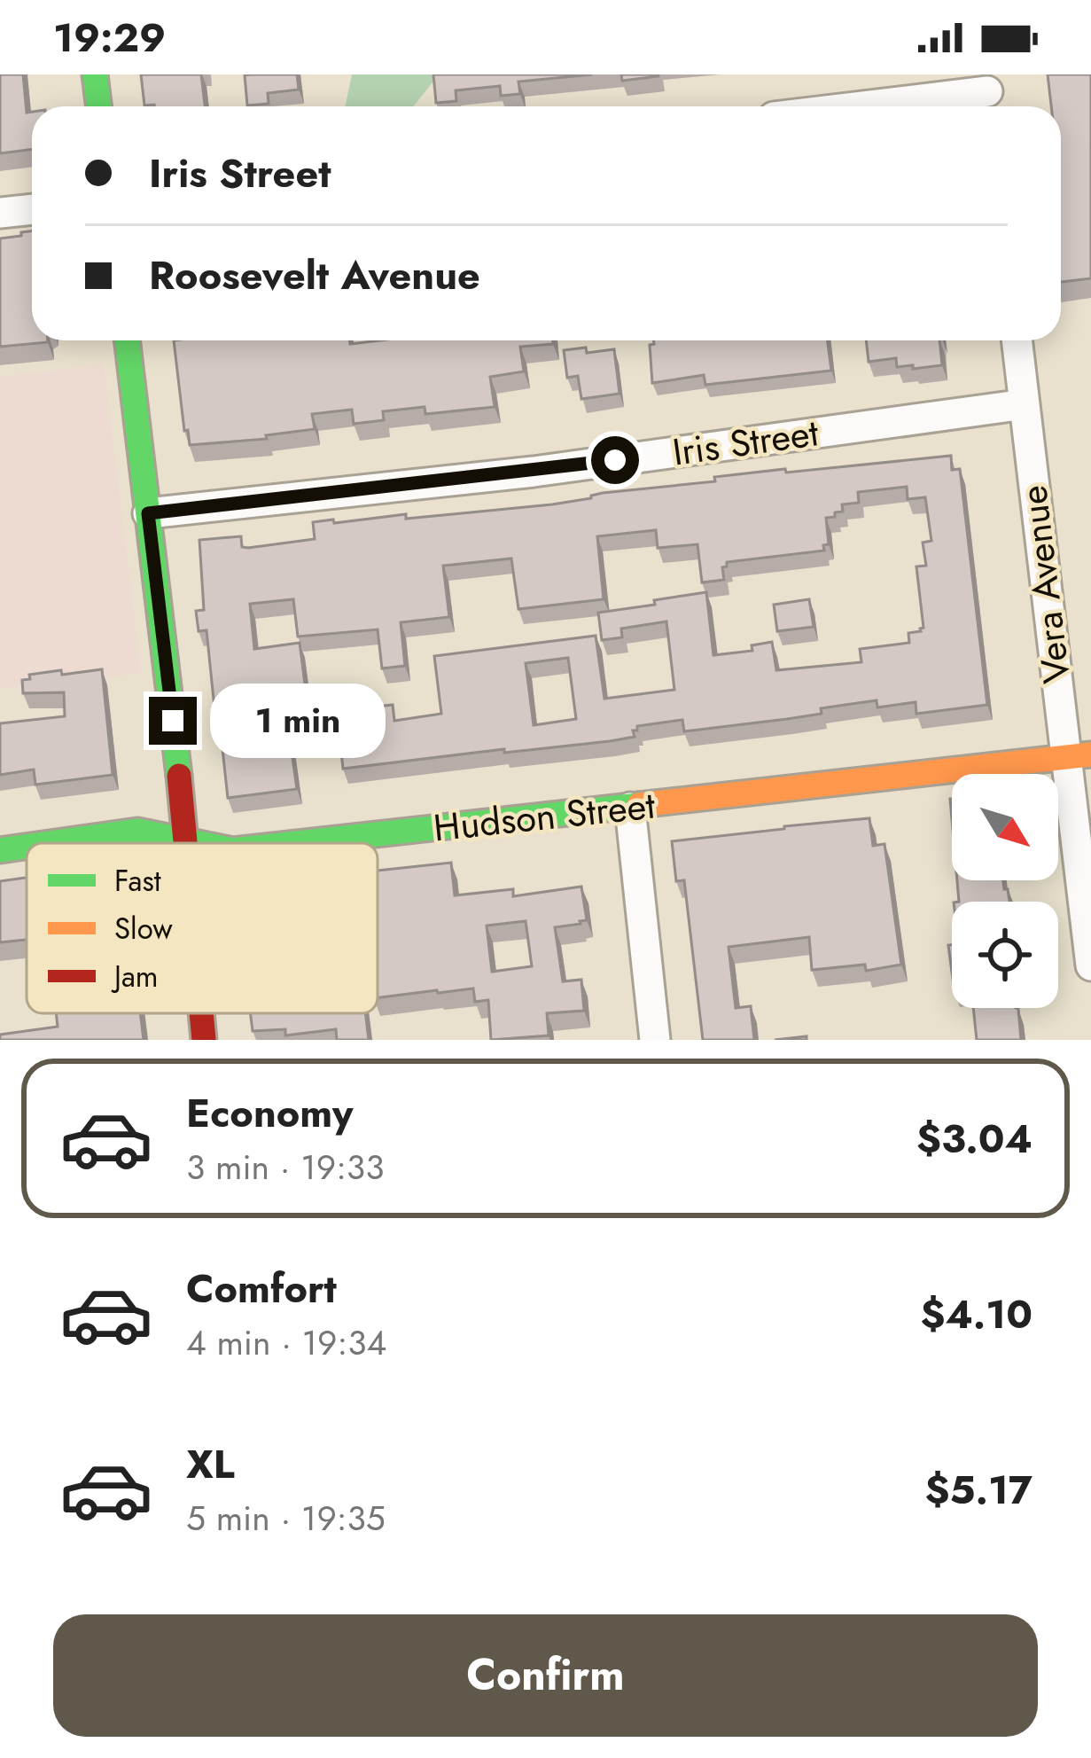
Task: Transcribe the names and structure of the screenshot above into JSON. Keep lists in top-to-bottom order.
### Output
{
  "streets": {
    "street": ["Iris Street", "Vera Avenue", "Hudson Street"]
  },
  "crossings": [
    ["Iris Street", "Vera Avenue"],
    ["Vera Avenue", "Hudson Street"]
  ],
  "legend": ["Fast", "Slow", "Jam"],
  "north": "bottom right",
  "page": {
    "status": "19:29",
    "banner": ["Iris Street", "Roosevelt Avenue"],
    "bubble": "1 min",
    "list": [
      {
        "name": "Economy",
        "note": "3 min · 19:33",
        "value": "$3.04"
      },
      {
        "name": "Comfort",
        "note": "4 min · 19:34",
        "value": "$4.10"
      },
      {
        "name": "XL",
        "note": "5 min · 19:35",
        "value": "$5.17"
      }
    ],
    "buttons": "Confirm"
  }
}
